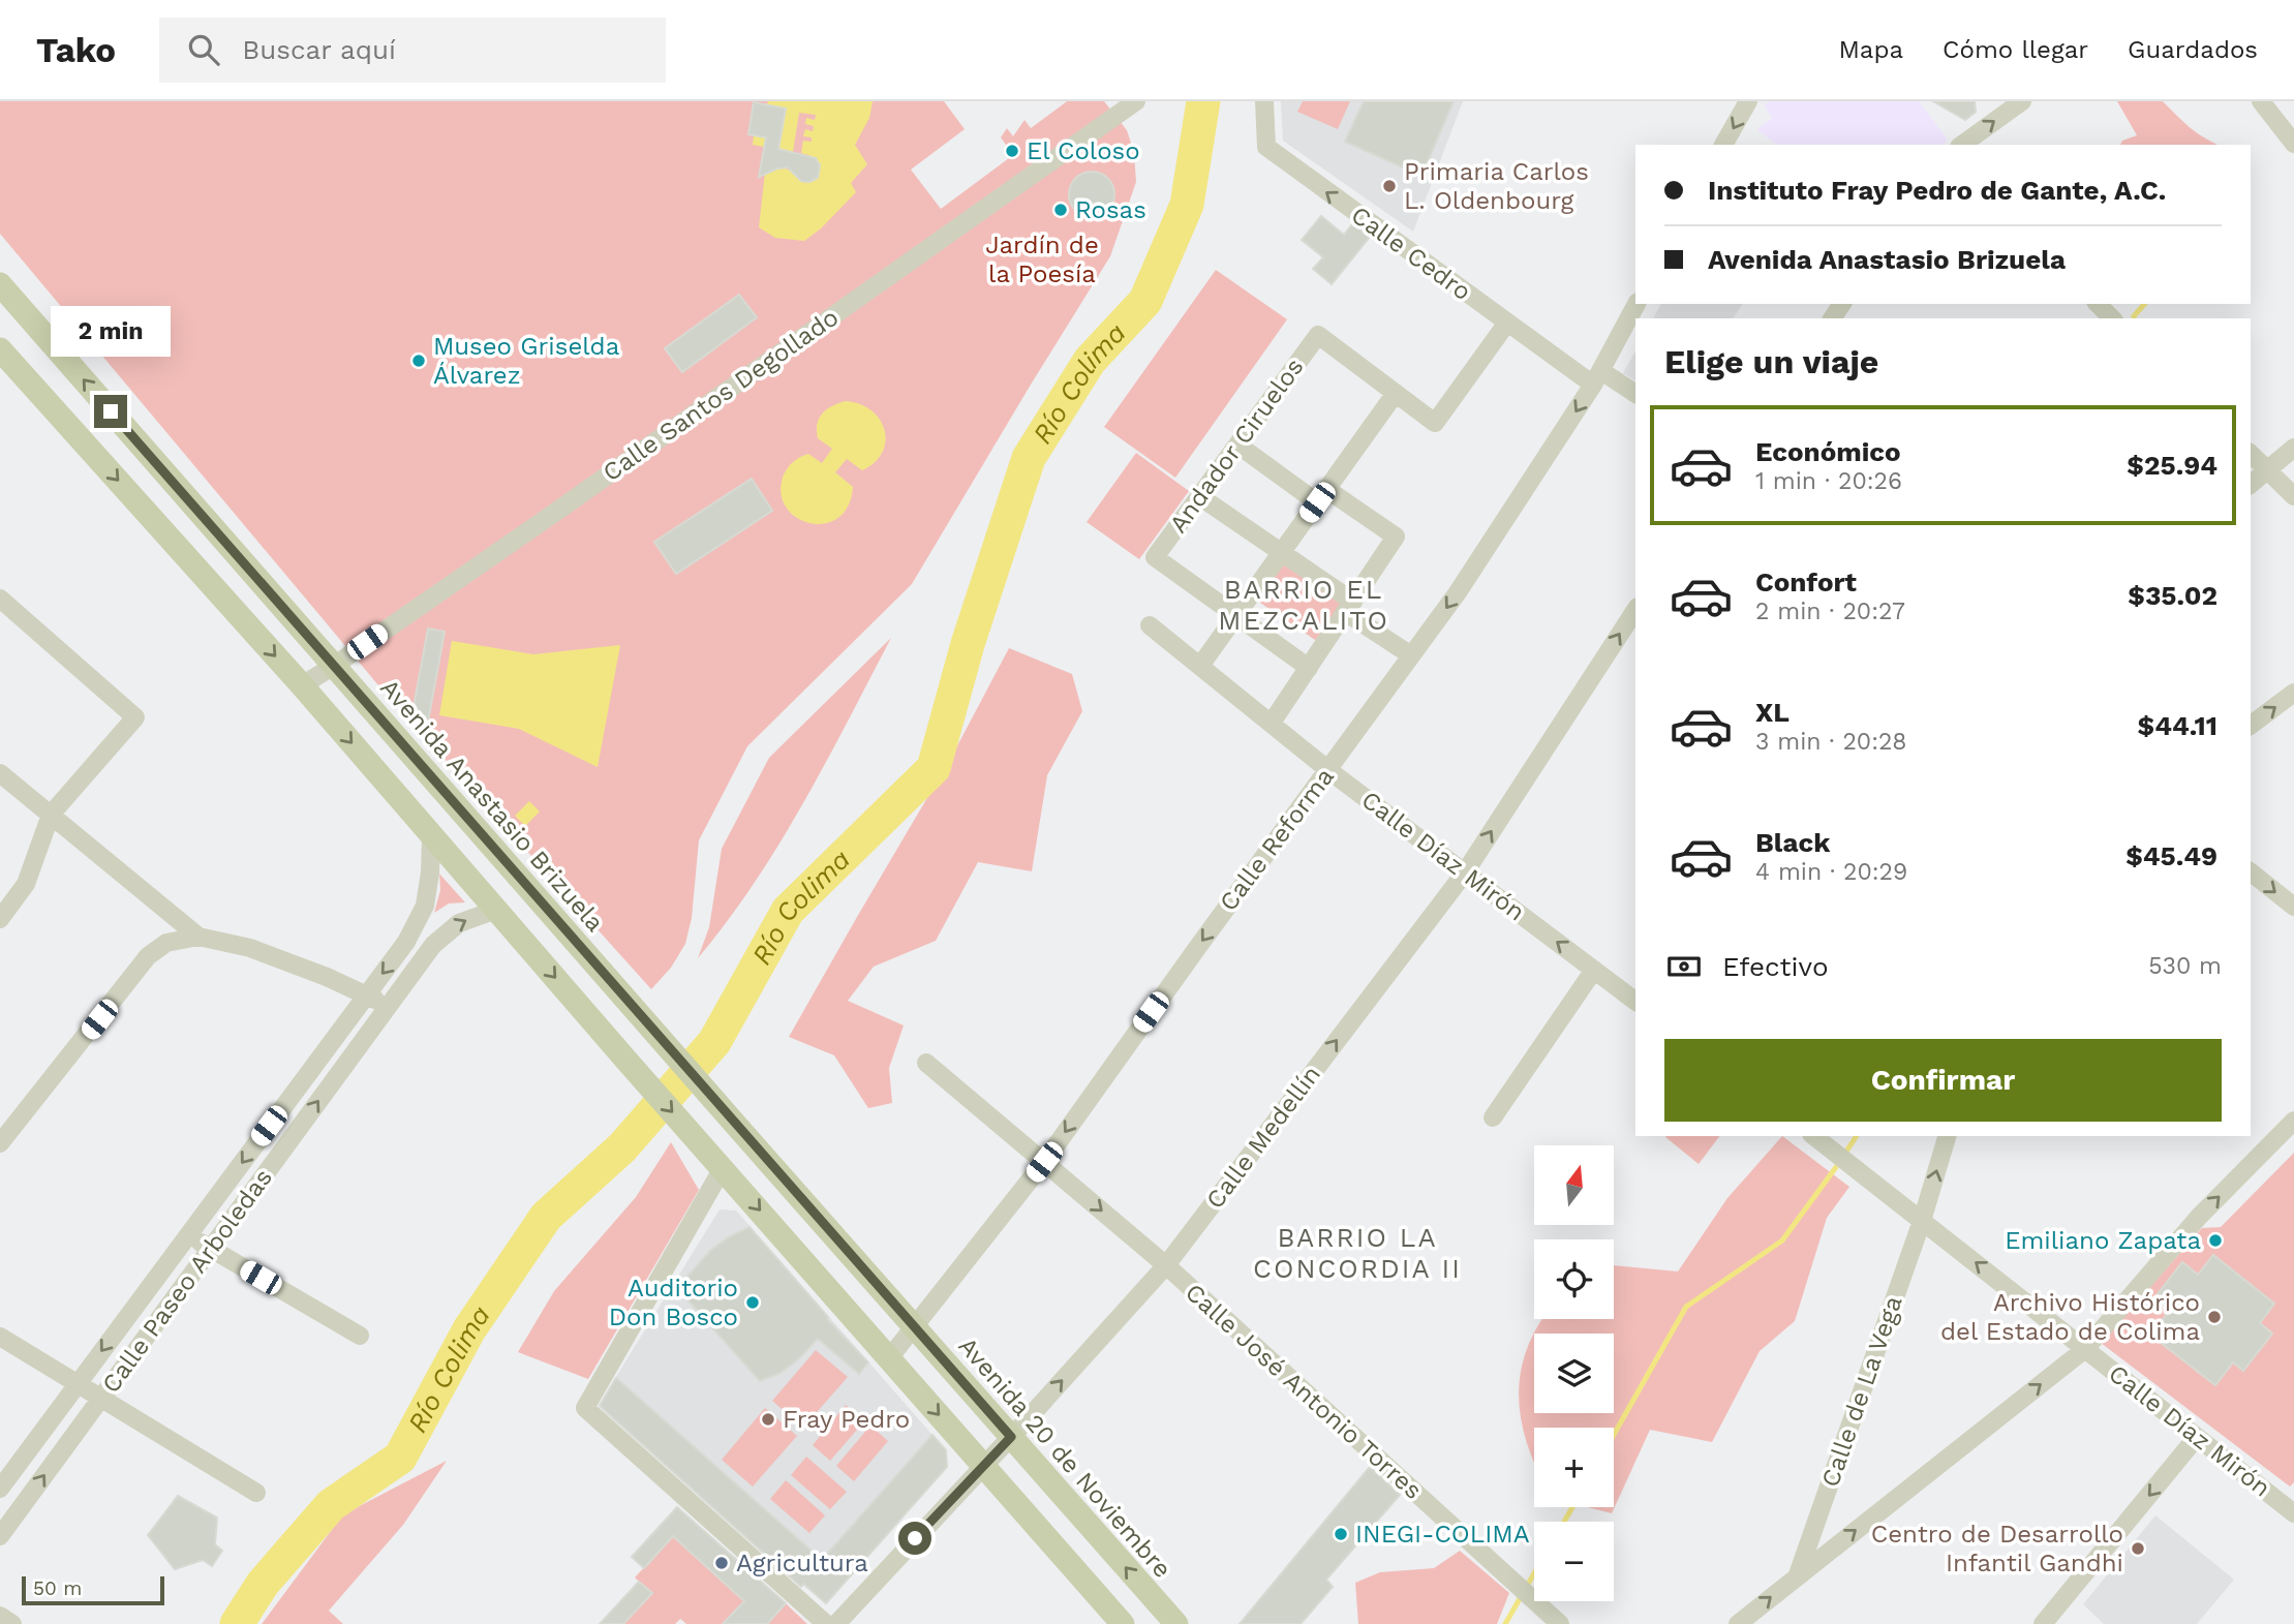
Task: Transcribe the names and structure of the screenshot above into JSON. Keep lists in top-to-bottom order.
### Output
{
  "streets": {
    "main road": ["Avenida Anastasio Brizuela", "Avenida 20 de Noviembre"],
    "street": [
      "Calle Cedro",
      "Calle Santos Degollado",
      "Andador Ciruelos",
      "Calle Reforma",
      "Calle Díaz Mirón",
      "Calle Medellín",
      "Calle Paseo Arboledas",
      "Calle José Antonio Torres",
      "Calle de La Vega"
    ]
  },
  "crossings": [
    ["Calle Cedro", "Calle Reforma"],
    ["Calle Santos Degollado", "Avenida Anastasio Brizuela"],
    ["Avenida Anastasio Brizuela", "Calle Reforma"],
    ["Avenida Anastasio Brizuela", "Avenida 20 de Noviembre"],
    ["Calle Reforma", "Calle Díaz Mirón"],
    ["Calle Reforma", "Calle José Antonio Torres"],
    ["Calle Reforma", "Avenida 20 de Noviembre"],
    ["Calle Díaz Mirón", "Calle Medellín"],
    ["Calle Díaz Mirón", "Calle de La Vega"],
    ["Calle Medellín", "Calle José Antonio Torres"],
    ["Calle Medellín", "Avenida 20 de Noviembre"]
  ],
  "one_way": ["Calle Cedro", "Calle Reforma", "Calle Medellín"],
  "districts": ["BARRIO EL MEZCALITO", "BARRIO LA CONCORDIA II"],
  "water": ["Río Colima"],
  "parks": ["Jardín de la Poesía"],
  "places": [
    "El Coloso",
    "Primaria Carlos L. Oldenbourg",
    "Rosas",
    "Museo Griselda Álvarez",
    "Emiliano Zapata",
    "Auditorio Don Bosco",
    "Archivo Histórico del Estado de Colima",
    "Fray Pedro",
    "INEGI-COLIMA",
    "Centro de Desarrollo Infantil Gandhi",
    "Agricultura"
  ],
  "scale_bar": "50 m",
  "north": "top",
  "page": {
    "header": "Tako",
    "search": "Buscar aquí",
    "nav": ["Mapa", "Cómo llegar", "Guardados"],
    "banner": ["Instituto Fray Pedro de Gante, A.C.", "Avenida Anastasio Brizuela"],
    "bubble": "2 min",
    "heading": "Elige un viaje",
    "list": [
      {
        "name": "Económico",
        "note": "1 min · 20:26",
        "value": "$25.94"
      },
      {
        "name": "Confort",
        "note": "2 min · 20:27",
        "value": "$35.02"
      },
      {
        "name": "XL",
        "note": "3 min · 20:28",
        "value": "$44.11"
      },
      {
        "name": "Black",
        "note": "4 min · 20:29",
        "value": "$45.49"
      }
    ],
    "pay": ["Efectivo", "530 m"],
    "buttons": "Confirmar",
    "map_buttons": ["+", "−"],
    "scale": "50 m"
  }
}
